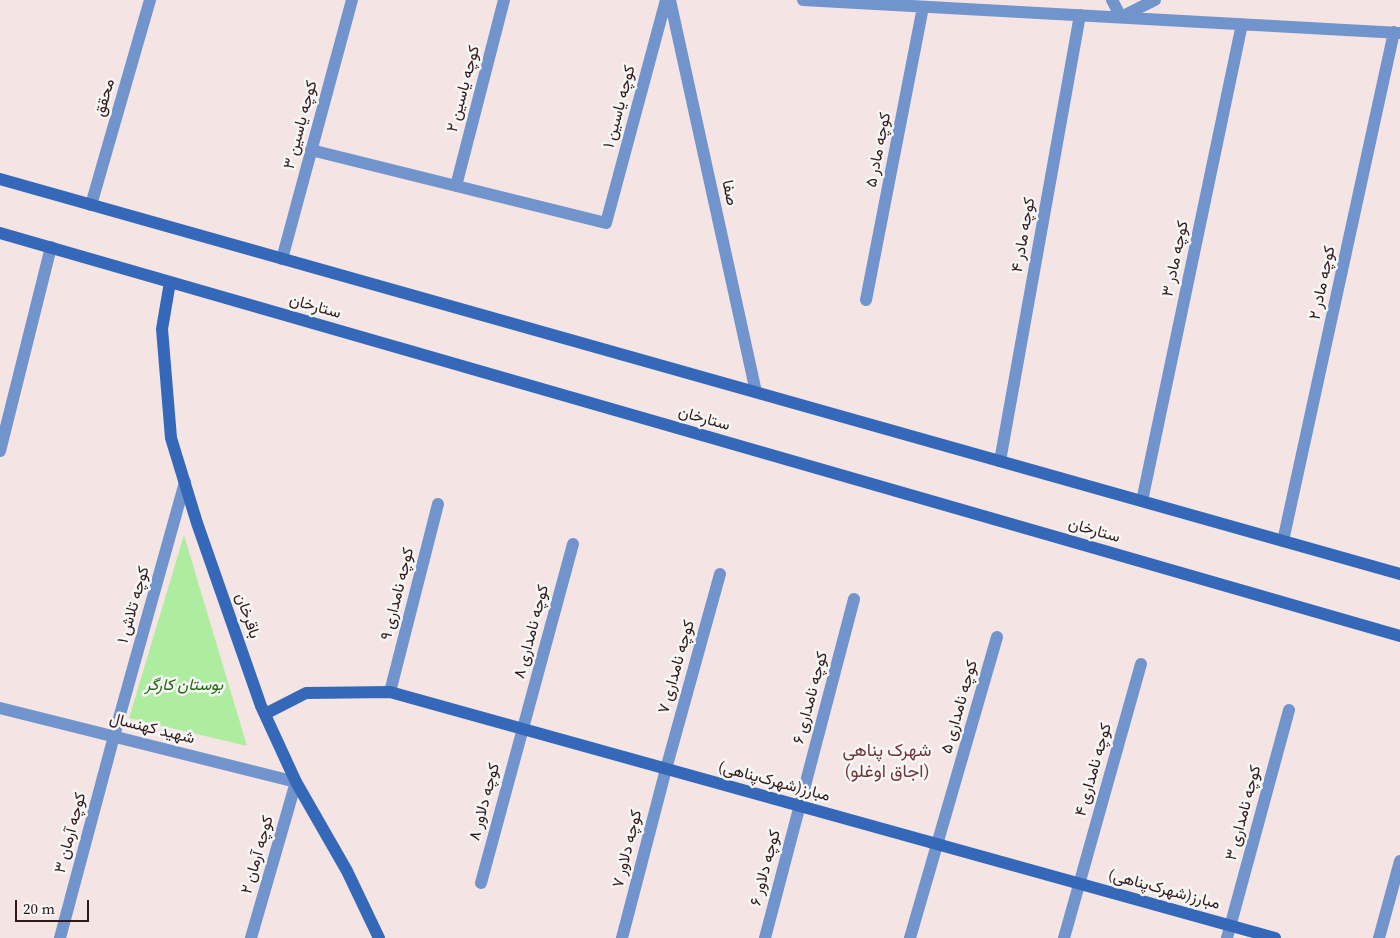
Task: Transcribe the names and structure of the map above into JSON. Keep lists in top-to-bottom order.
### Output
{
  "streets": {
    "main road": ["ستارخان", "باقرخان", "مبارز(شهرک‌پناهی)"],
    "street": [
      "کوچه یاسین ۲",
      "محقق",
      "کوچه یاسین ۱",
      "کوچه یاسین ۳",
      "کوچه مادر ۵",
      "صفا",
      "کوچه مادر ۴",
      "کوچه مادر ۳",
      "کوچه مادر ۲",
      "کوچه نامداری ۹",
      "کوچه تلاش ۱",
      "کوچه نامداری ۸",
      "کوچه نامداری ۷",
      "کوچه نامداری ۶",
      "کوچه نامداری ۵",
      "شهید کهنسال",
      "کوچه نامداری ۴",
      "کوچه دلاور ۸",
      "کوچه نامداری ۳",
      "کوچه آرمان ۳",
      "کوچه دلاور ۷",
      "کوچه آرمان ۲",
      "کوچه دلاور ۶"
    ]
  },
  "crossings": [
    ["کوچه یاسین ۲", "کوچه یاسین ۱"],
    ["کوچه یاسین ۱", "صفا"],
    ["ستارخان", "باقرخان"],
    ["کوچه نامداری ۹", "مبارز(شهرک‌پناهی)"],
    ["کوچه تلاش ۱", "باقرخان"],
    ["کوچه تلاش ۱", "شهید کهنسال"],
    ["کوچه تلاش ۱", "کوچه آرمان ۳"],
    ["باقرخان", "شهید کهنسال"],
    ["باقرخان", "مبارز(شهرک‌پناهی)"],
    ["باقرخان", "کوچه آرمان ۲"],
    ["کوچه نامداری ۸", "مبارز(شهرک‌پناهی)"],
    ["کوچه نامداری ۸", "کوچه دلاور ۸"],
    ["کوچه نامداری ۷", "مبارز(شهرک‌پناهی)"],
    ["کوچه نامداری ۷", "کوچه دلاور ۷"],
    ["کوچه نامداری ۶", "مبارز(شهرک‌پناهی)"],
    ["کوچه نامداری ۶", "کوچه دلاور ۶"],
    ["کوچه نامداری ۵", "مبارز(شهرک‌پناهی)"],
    ["شهید کهنسال", "کوچه آرمان ۳"],
    ["شهید کهنسال", "کوچه آرمان ۲"],
    ["کوچه نامداری ۴", "مبارز(شهرک‌پناهی)"],
    ["مبارز(شهرک‌پناهی)", "کوچه دلاور ۸"],
    ["مبارز(شهرک‌پناهی)", "کوچه نامداری ۳"],
    ["مبارز(شهرک‌پناهی)", "کوچه دلاور ۷"],
    ["مبارز(شهرک‌پناهی)", "کوچه دلاور ۶"]
  ],
  "districts": ["شهرک پناهی (اجاق اوغلو)"],
  "parks": ["بوستان کارگر"],
  "scale_bar": "20 m"
}
